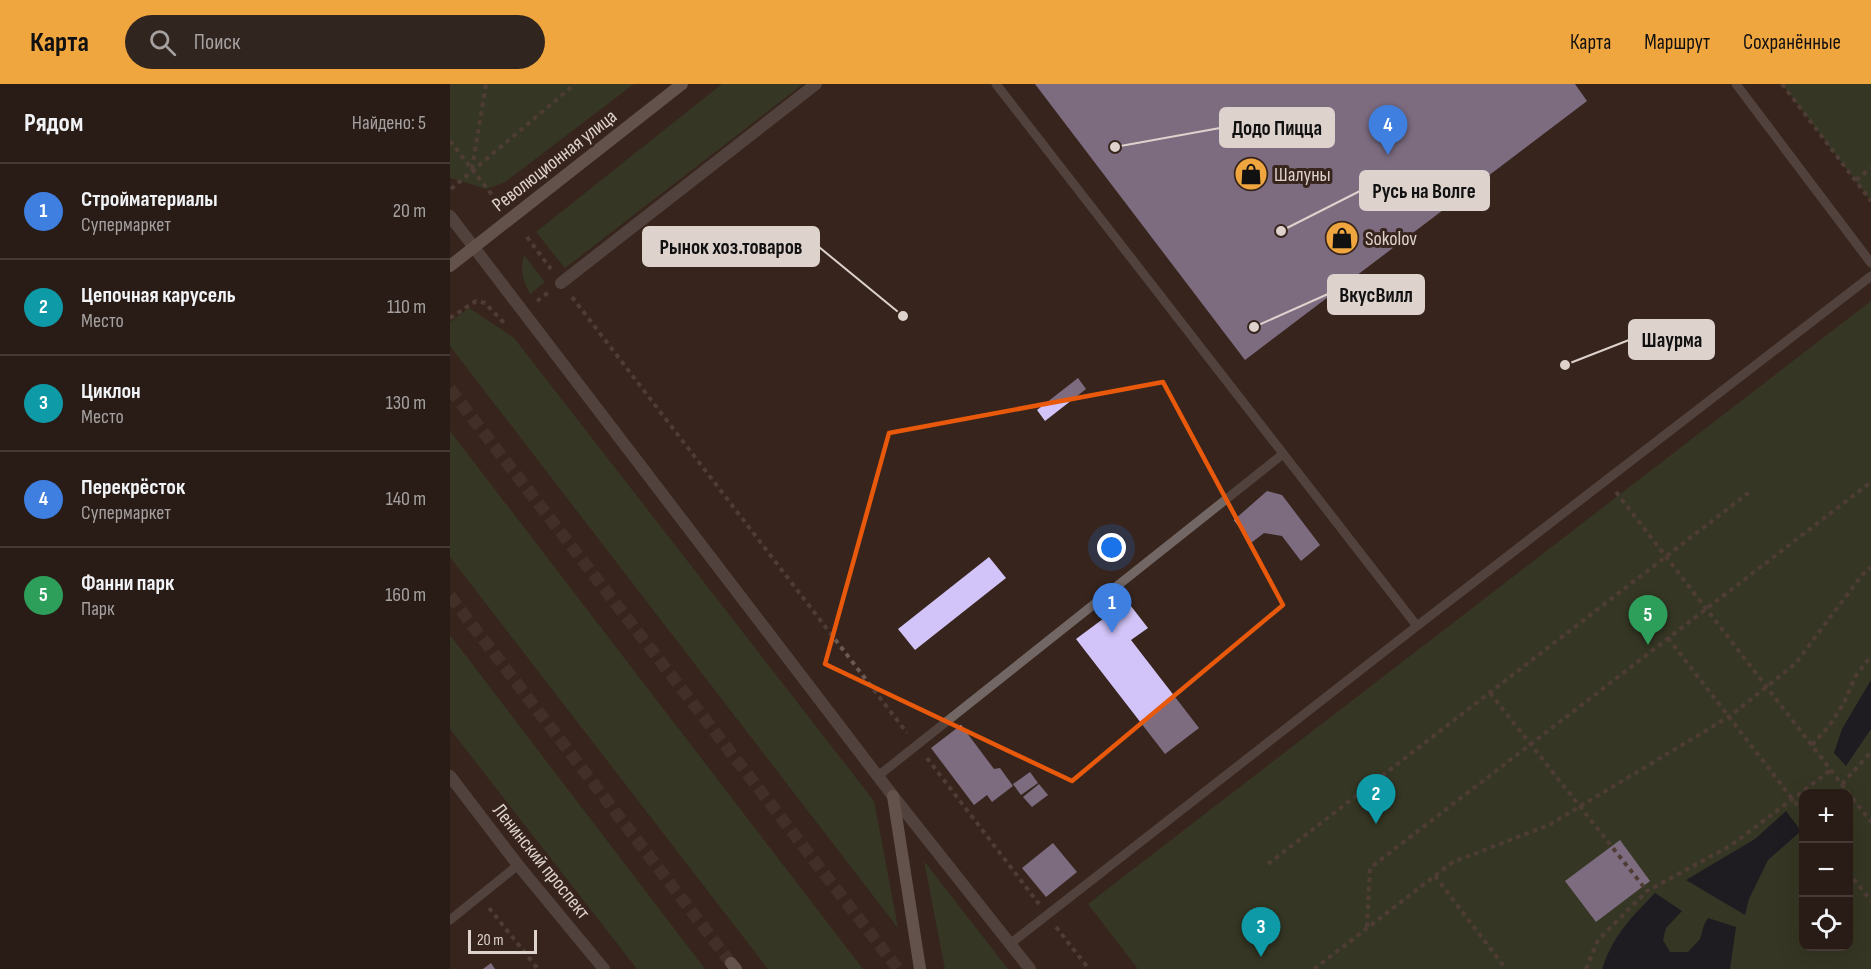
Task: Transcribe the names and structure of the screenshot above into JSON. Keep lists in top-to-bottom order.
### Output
{
  "streets": {
    "main road": ["Революционная улица"],
    "street": ["Ленинский проспект"]
  },
  "places": {
    "other": [
      "Додо Пицца",
      "Русь на Волге",
      "Рынок хоз.товаров",
      "ВкусВилл",
      "Шаурма"
    ],
    "shop": ["Шалуны", "Sokolov"]
  },
  "scale_bar": "20 m",
  "page": {
    "header": "Карта",
    "search": "Поиск",
    "nav": ["Карта", "Маршрут", "Сохранённые"],
    "heading": ["Рядом", "Найдено: 5"],
    "pins": [
      "4",
      "1",
      "5",
      "2",
      "3"
    ],
    "list": [
      {
        "mark": "1",
        "name": "Стройматериалы",
        "note": "Супермаркет",
        "value": "20 m"
      },
      {
        "mark": "2",
        "name": "Цепочная карусель",
        "note": "Место",
        "value": "110 m"
      },
      {
        "mark": "3",
        "name": "Циклон",
        "note": "Место",
        "value": "130 m"
      },
      {
        "mark": "4",
        "name": "Перекрёсток",
        "note": "Супермаркет",
        "value": "140 m"
      },
      {
        "mark": "5",
        "name": "Фанни парк",
        "note": "Парк",
        "value": "160 m"
      }
    ],
    "map_buttons": ["+", "−"],
    "scale": "20 m"
  }
}
